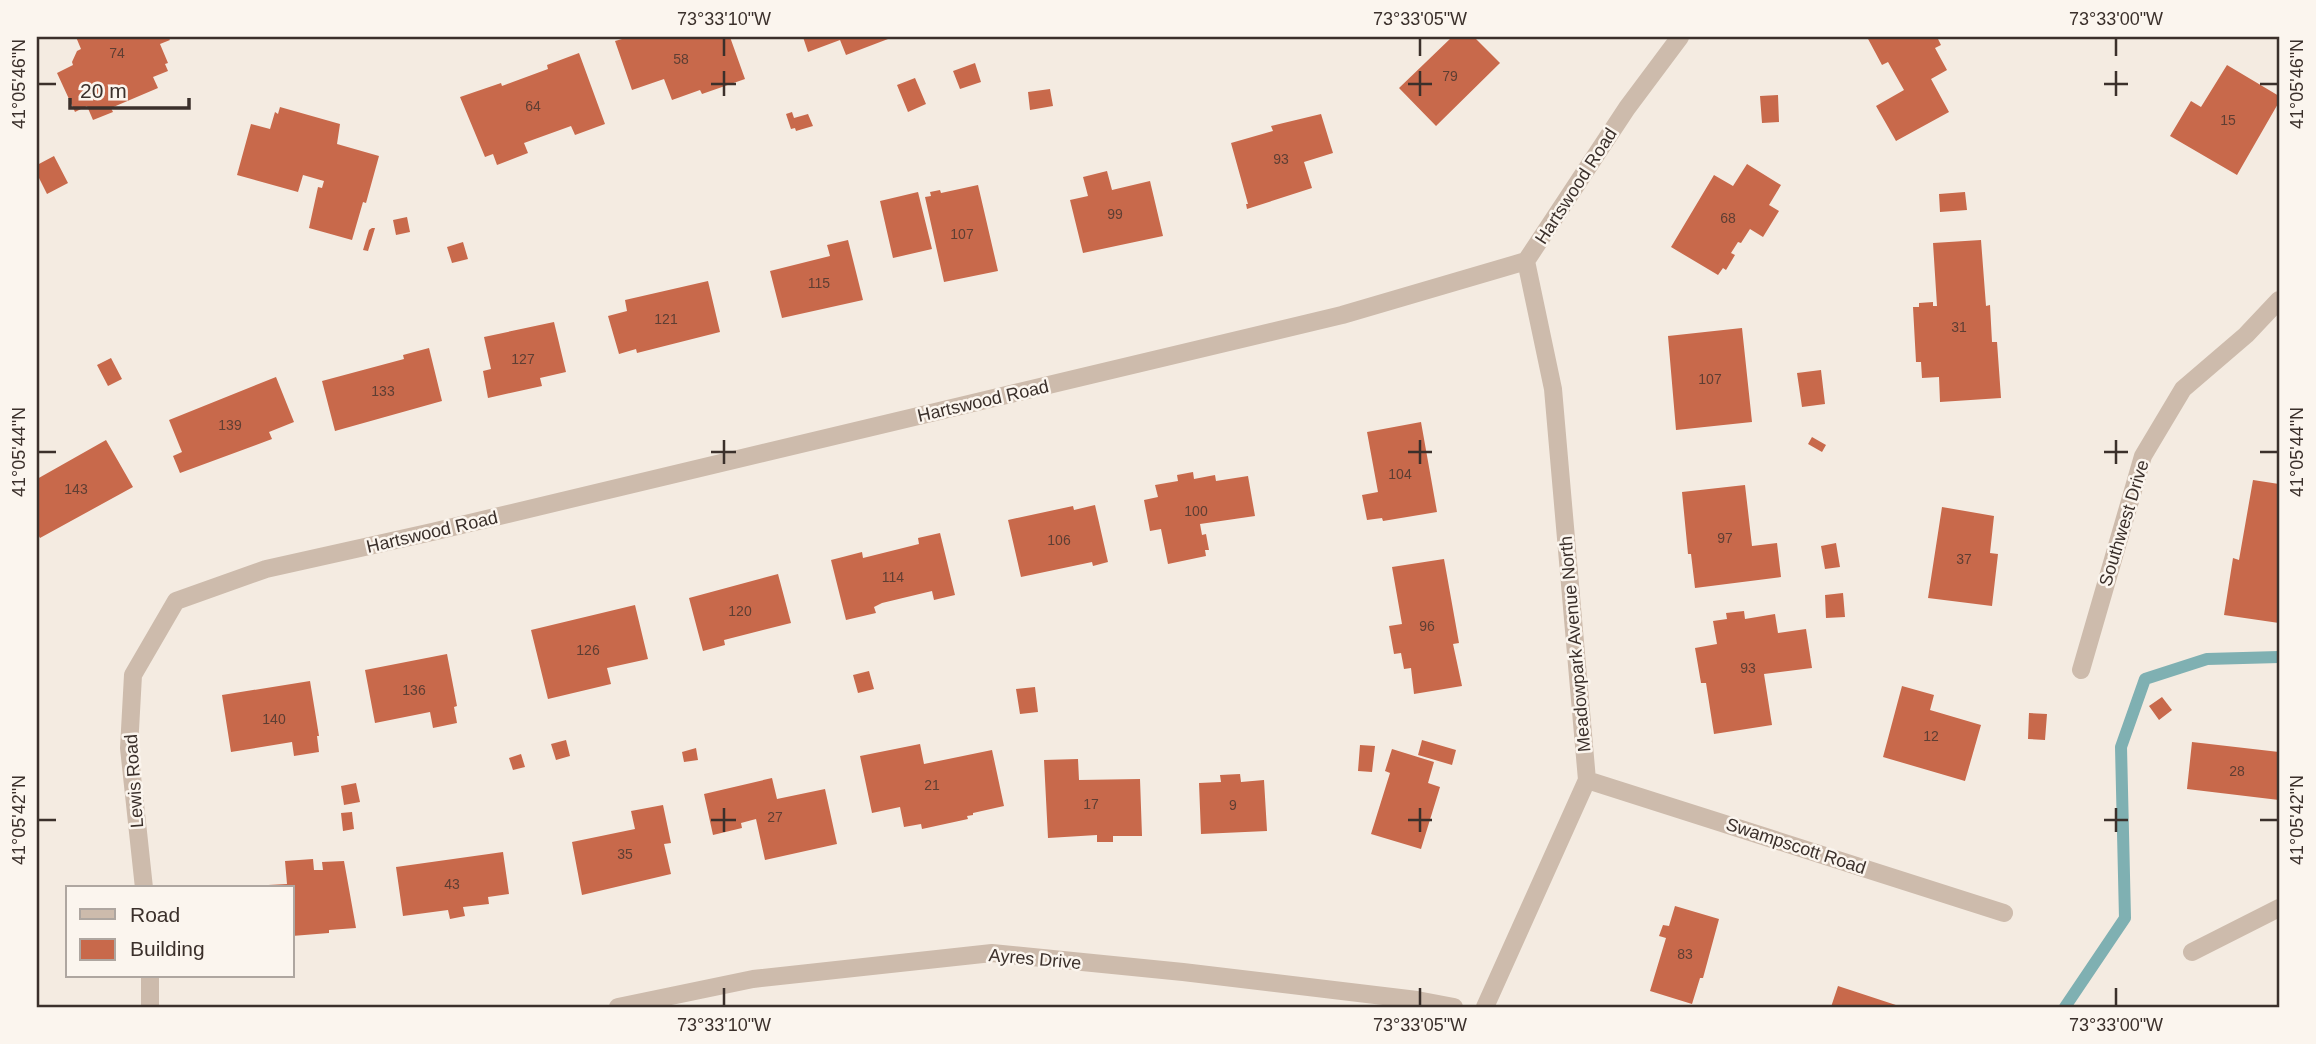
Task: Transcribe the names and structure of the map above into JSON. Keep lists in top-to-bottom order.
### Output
{
  "streets": {
    "street": [
      "Hartswood Road",
      "Southwest Drive",
      "Meadowpark Avenue North",
      "Lewis Road",
      "Swampscott Road",
      "Ayres Drive"
    ]
  },
  "crossings": [
    ["Hartswood Road", "Meadowpark Avenue North"],
    ["Hartswood Road", "Lewis Road"],
    ["Meadowpark Avenue North", "Swampscott Road"]
  ],
  "house_numbers": [
    "74",
    "58",
    "79",
    "64",
    "15",
    "93",
    "99",
    "68",
    "107",
    "115",
    "121",
    "31",
    "127",
    "107",
    "133",
    "139",
    "104",
    "143",
    "100",
    "97",
    "106",
    "37",
    "114",
    "120",
    "96",
    "126",
    "93",
    "136",
    "140",
    "12",
    "28",
    "21",
    "17",
    "9",
    "27",
    "35",
    "43",
    "83"
  ],
  "legend": ["Road", "Building"],
  "scale_bar": "20 m",
  "coordinates": [
    "73°33'10\"W",
    "73°33'05\"W",
    "73°33'00\"W",
    "41°05'46\"N",
    "41°05'44\"N",
    "41°05'42\"N"
  ]
}
